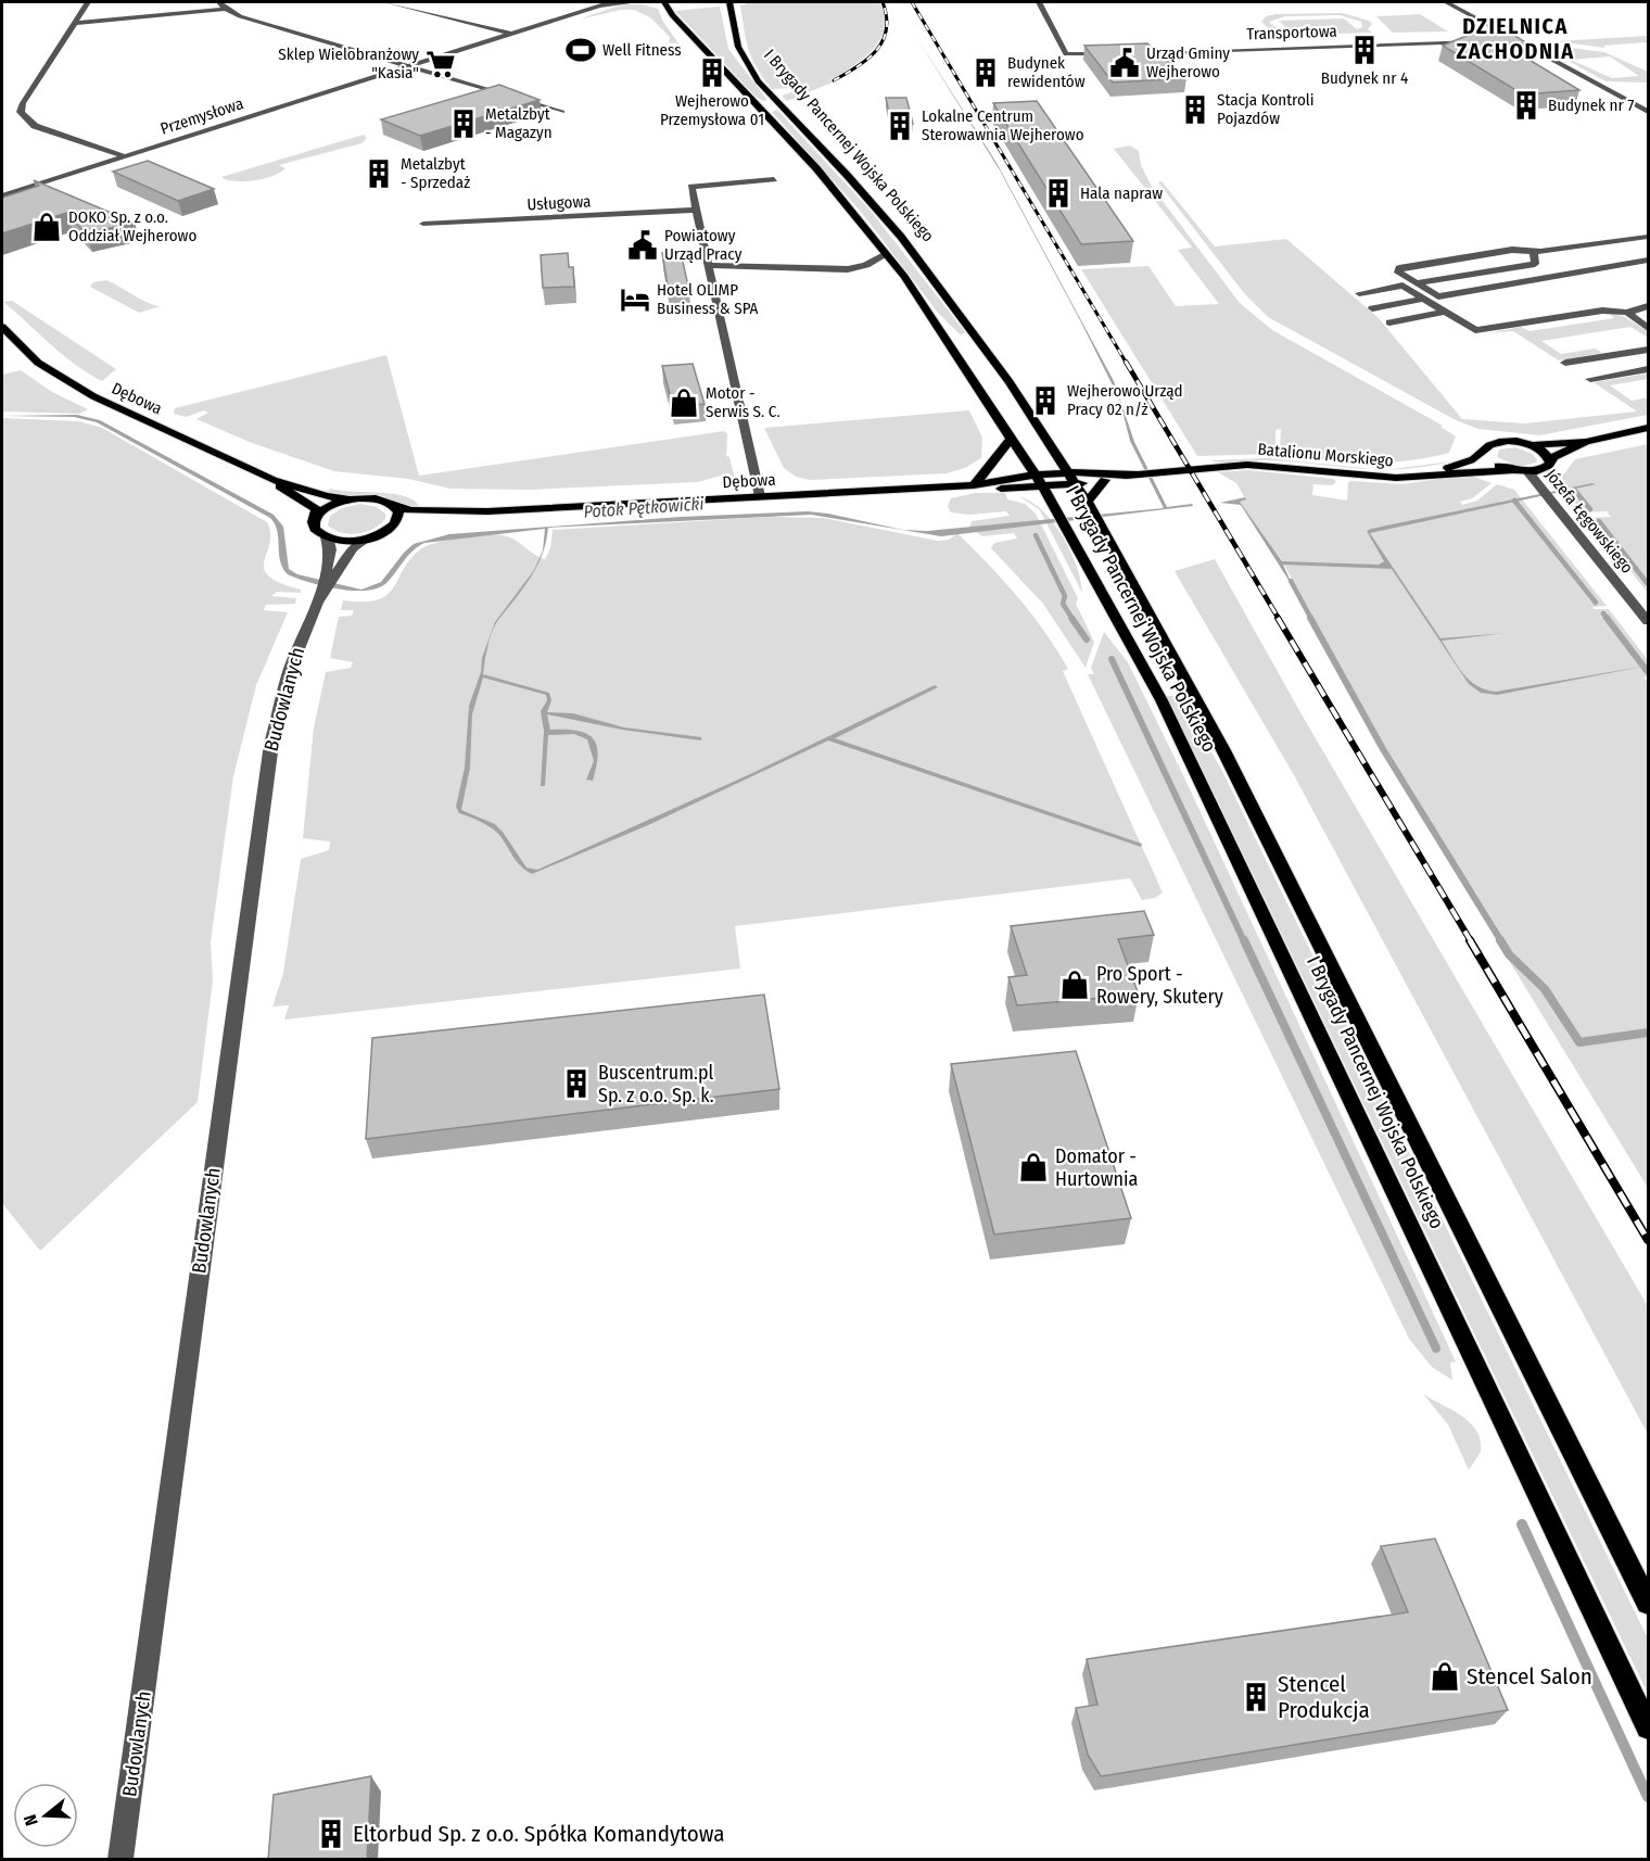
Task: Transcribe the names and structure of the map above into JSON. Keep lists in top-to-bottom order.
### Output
{
  "streets": {
    "main road": ["I Brygady Pancernej Wojska Polskiego", "Dębowa", "Batalionu Morskiego"],
    "street": [
      "Transportowa",
      "Przemysłowa",
      "Usługowa",
      "Józefa Łęgowskiego",
      "Budowlanych"
    ]
  },
  "crossings": [
    ["I Brygady Pancernej Wojska Polskiego", "Dębowa"],
    ["I Brygady Pancernej Wojska Polskiego", "Batalionu Morskiego"],
    ["Dębowa", "Budowlanych"],
    ["Batalionu Morskiego", "Józefa Łęgowskiego"]
  ],
  "districts": ["DZIELNICA ZACHODNIA"],
  "water": ["Potok Pętkowicki"],
  "places": {
    "sports": ["Well Fitness"],
    "building": [
      "Budynek nr 4",
      "Wejherowo Przemysłowa 01",
      "Budynek rewidentów",
      "Budynek nr 7",
      "Stacja Kontroli Pojazdów",
      "Metalzbyt - Magazyn",
      "Lokalne Centrum Sterowawnia Wejherowo",
      "Metalzbyt - Sprzedaż",
      "Hala napraw",
      "Wejherowo Urząd Pracy 02 n/ż",
      "Buscentrum.pl Sp. z o.o. Sp. k.",
      "Stencel Produkcja",
      "Eltorbud Sp. z o.o. Spółka Komandytowa"
    ],
    "public building": ["Urząd Gminy Wejherowo", "Powiatowy Urząd Pracy"],
    "supermarket": ["Sklep Wielobranżowy \"Kasia\""],
    "shop": [
      "DOKO Sp. z o.o. Oddział Wejherowo",
      "Motor - Serwis S. C.",
      "Pro Sport - Rowery, Skutery",
      "Domator - Hurtownia",
      "Stencel Salon"
    ],
    "hotel": ["Hotel OLIMP Business & SPA"]
  },
  "north": "left"
}
